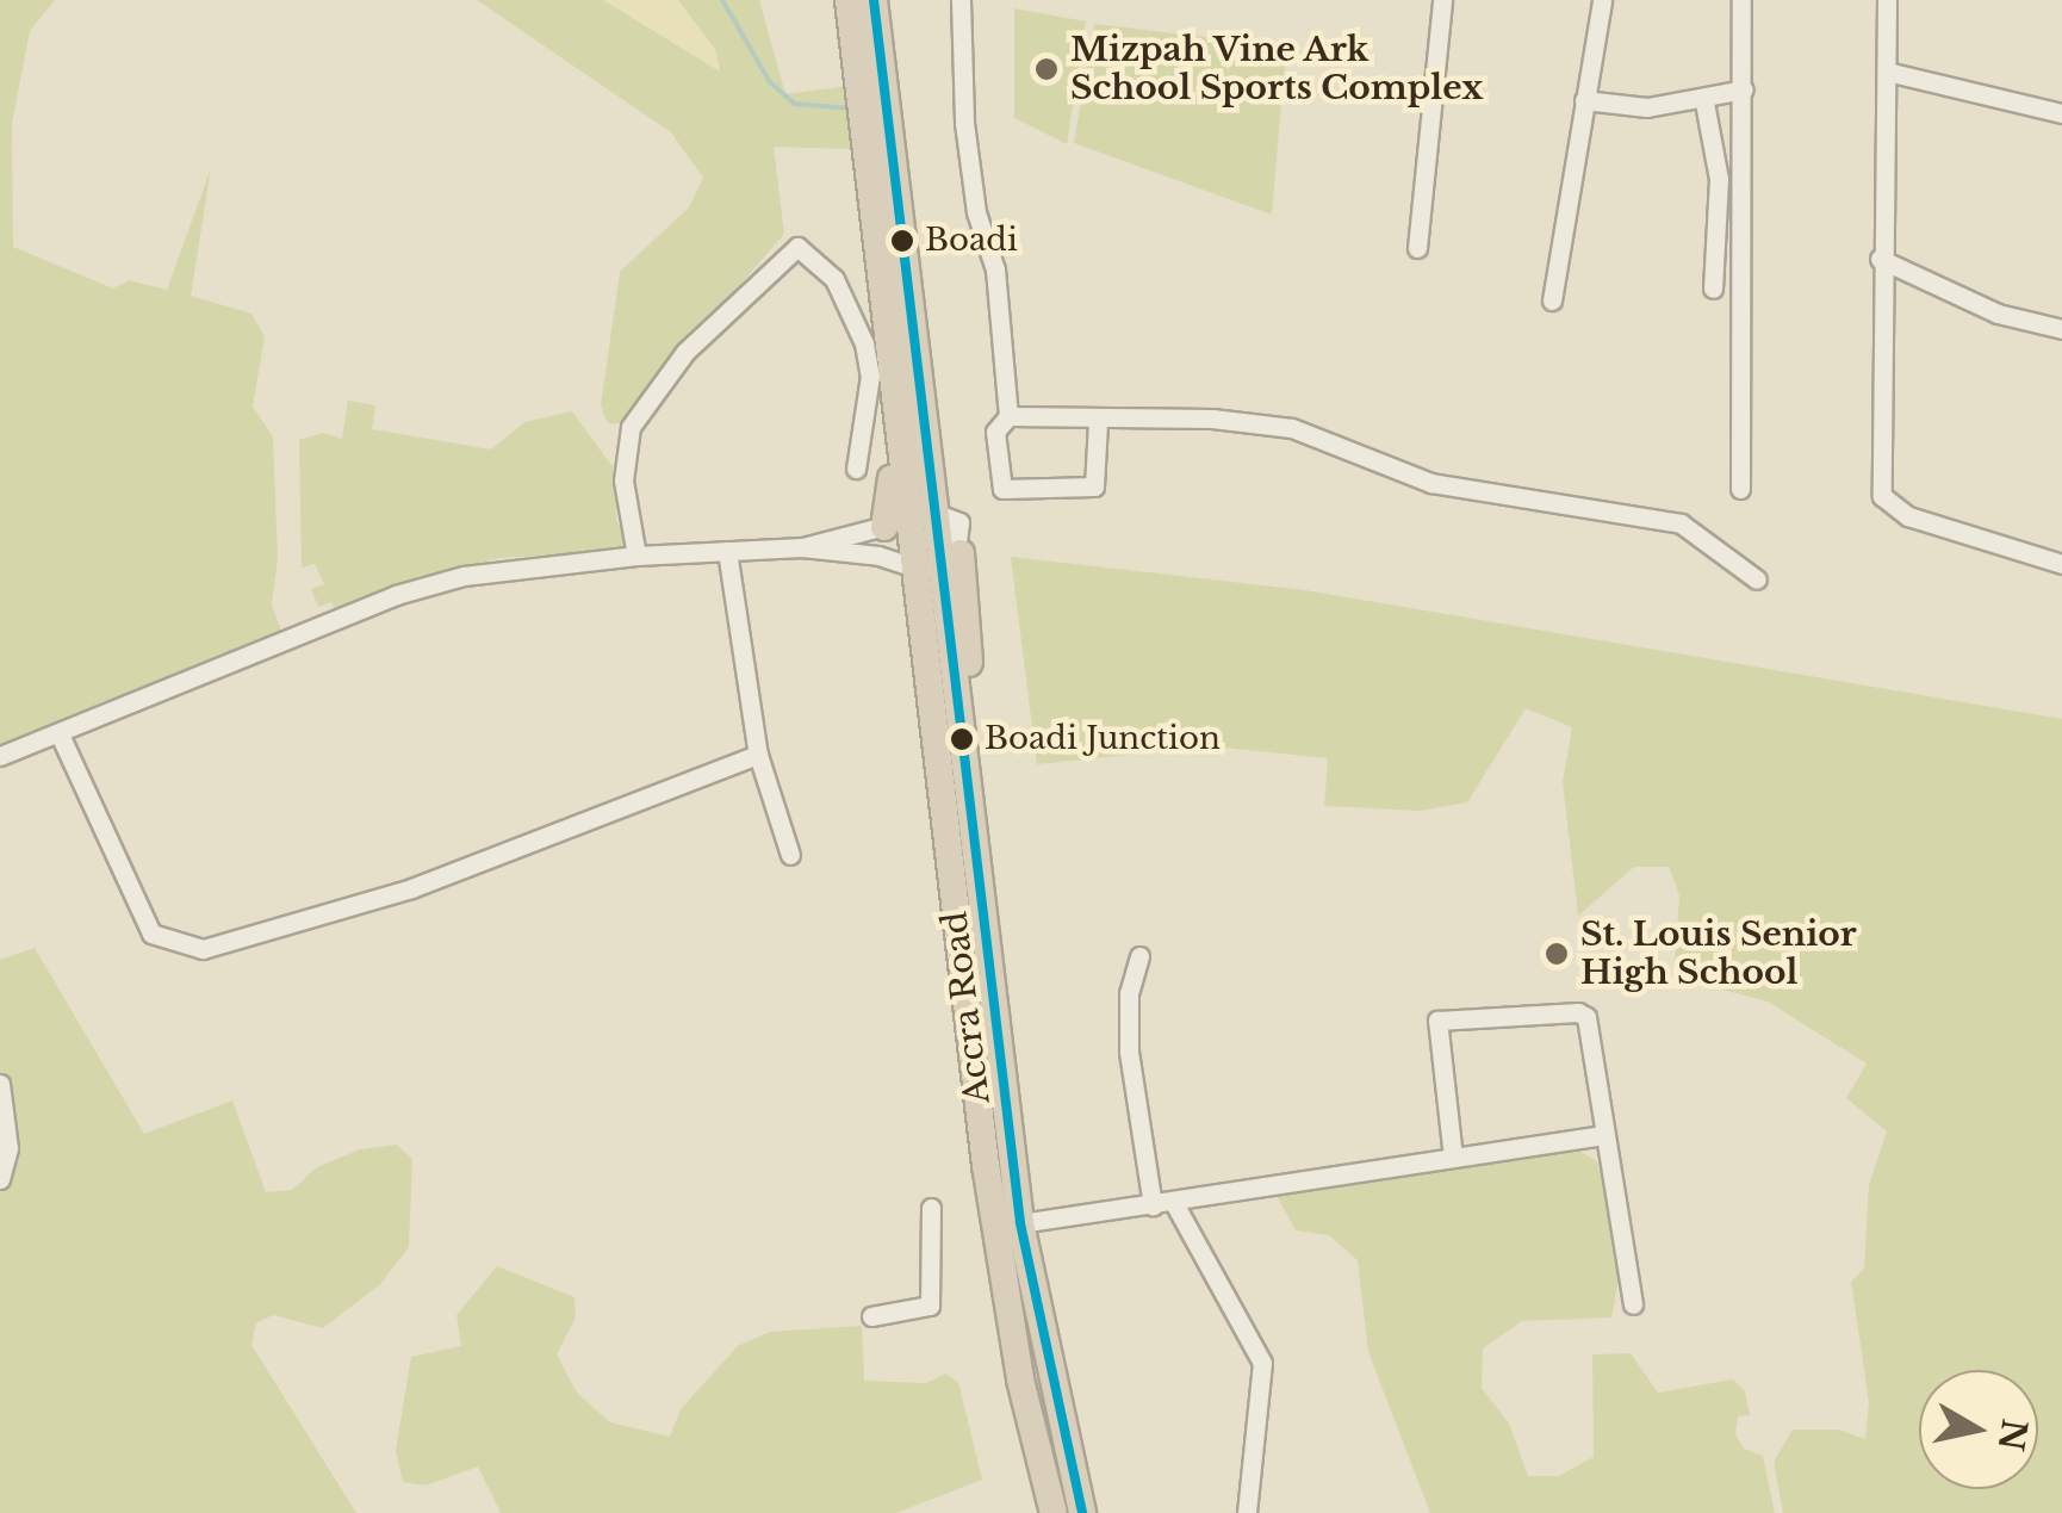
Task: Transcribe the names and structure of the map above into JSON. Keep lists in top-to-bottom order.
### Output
{
  "streets": {
    "highway": ["Accra Road"]
  },
  "places": [
    "Mizpah Vine Ark School Sports Complex",
    "Boadi",
    "Boadi Junction",
    "St. Louis Senior High School"
  ],
  "north": "right"
}
